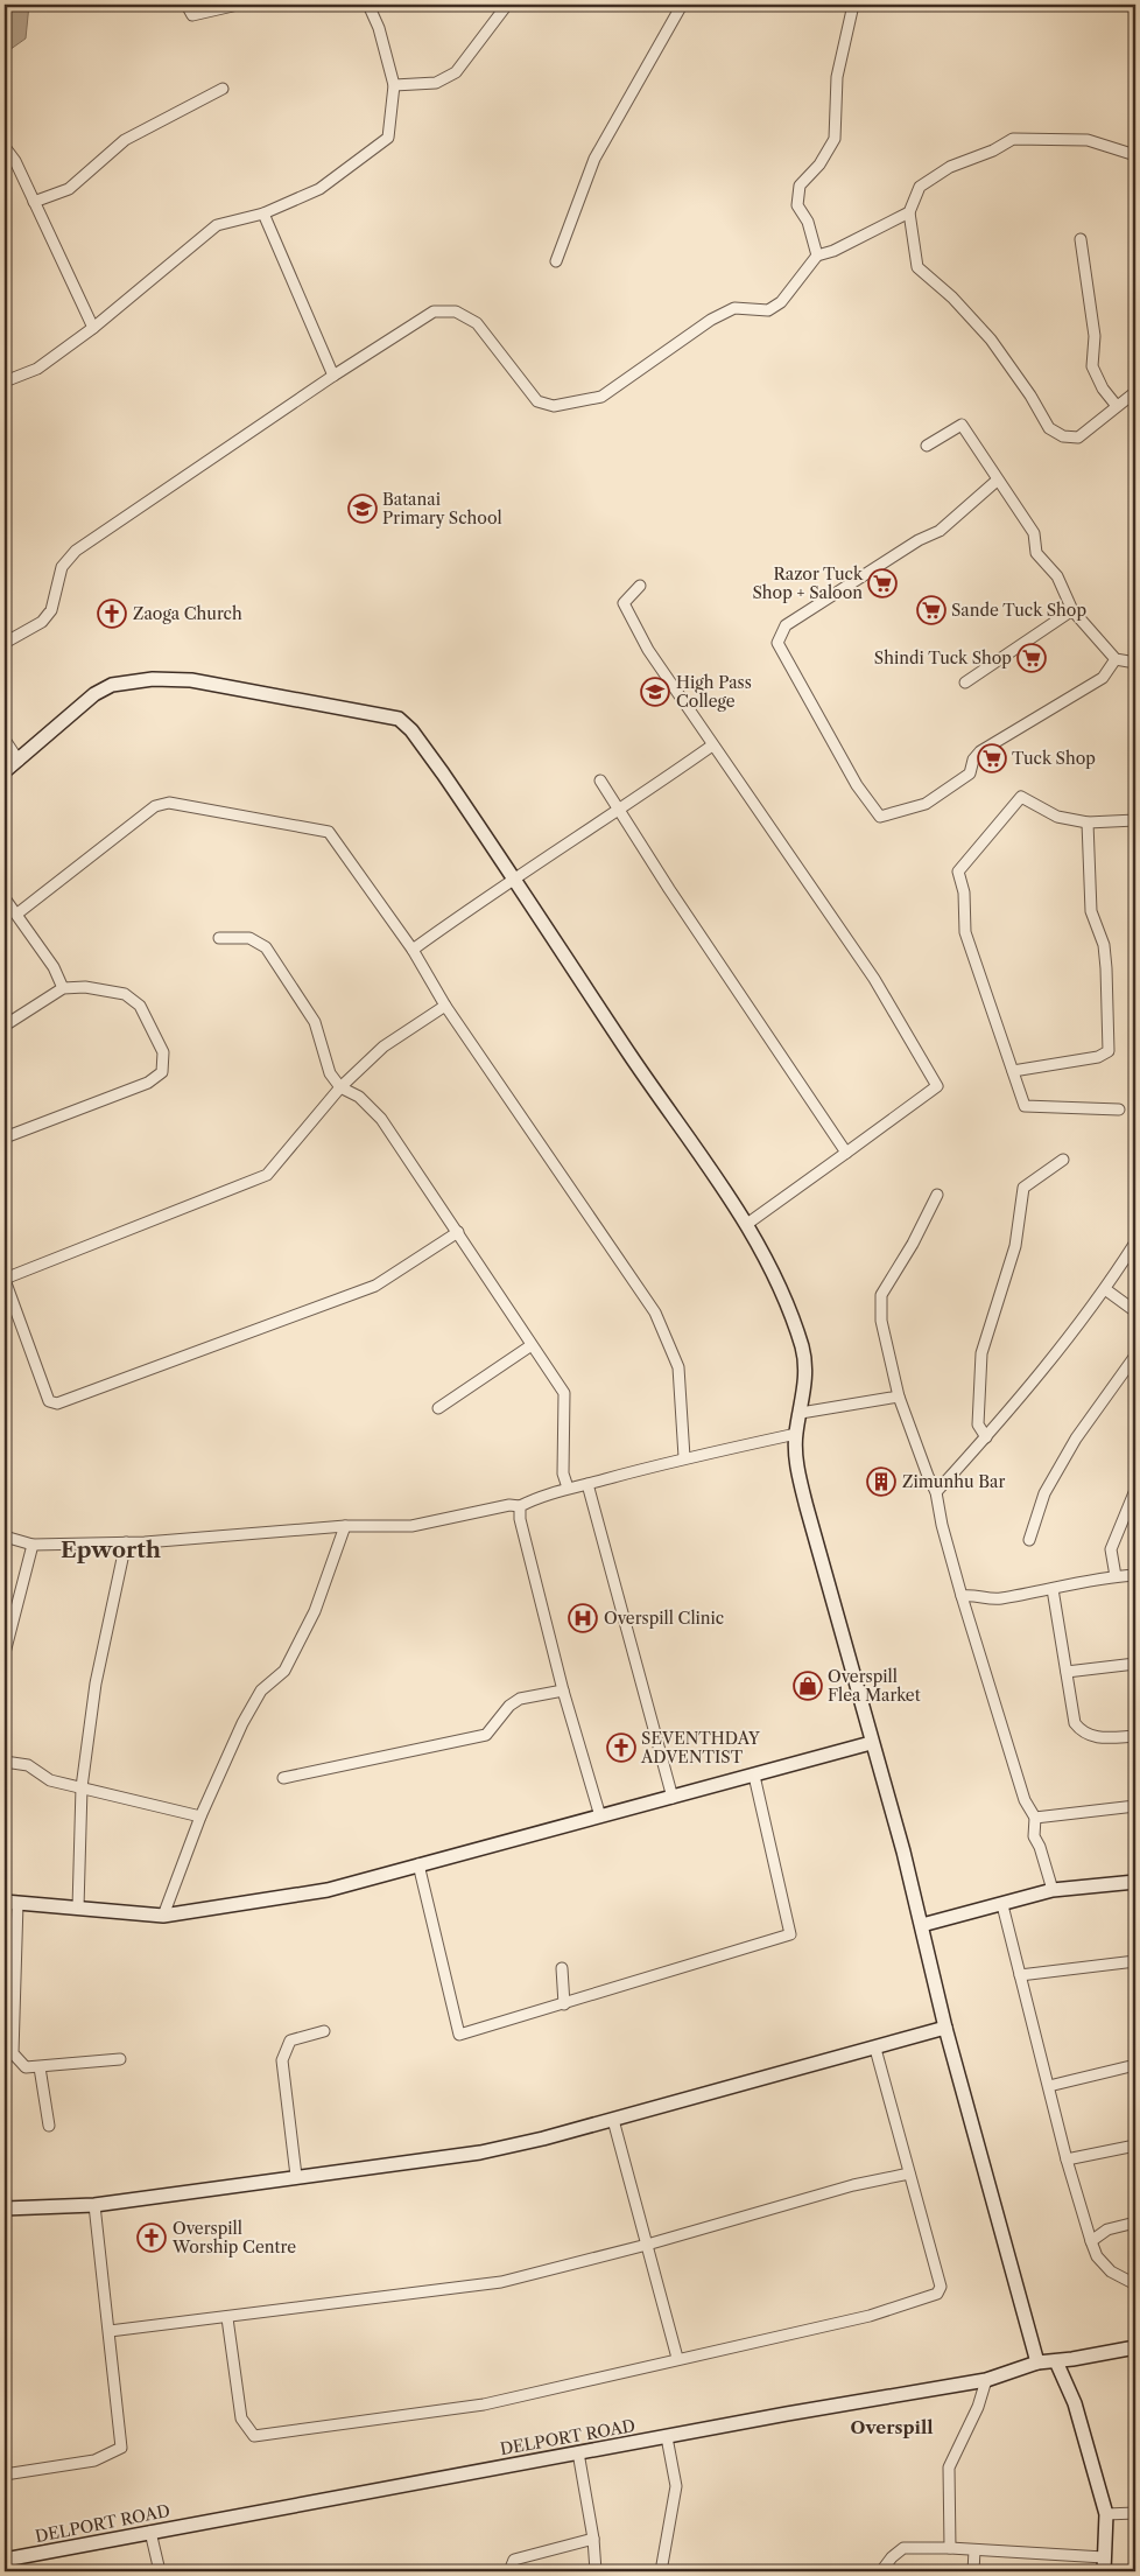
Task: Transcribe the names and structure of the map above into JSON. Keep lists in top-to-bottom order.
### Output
{
  "streets": {
    "street": ["DELPORT ROAD"]
  },
  "districts": ["Epworth", "Overspill"],
  "places": {
    "school or university": ["Batanai Primary School", "High Pass College"],
    "supermarket": [
      "Razor Tuck Shop + Saloon",
      "Sande Tuck Shop",
      "Shindi Tuck Shop",
      "Tuck Shop"
    ],
    "church": ["Zaoga Church", "SEVENTHDAY ADVENTIST", "Overspill Worship Centre"],
    "building": ["Zimunhu Bar"],
    "hospital": ["Overspill Clinic"],
    "shop": ["Overspill Flea Market"]
  }
}
